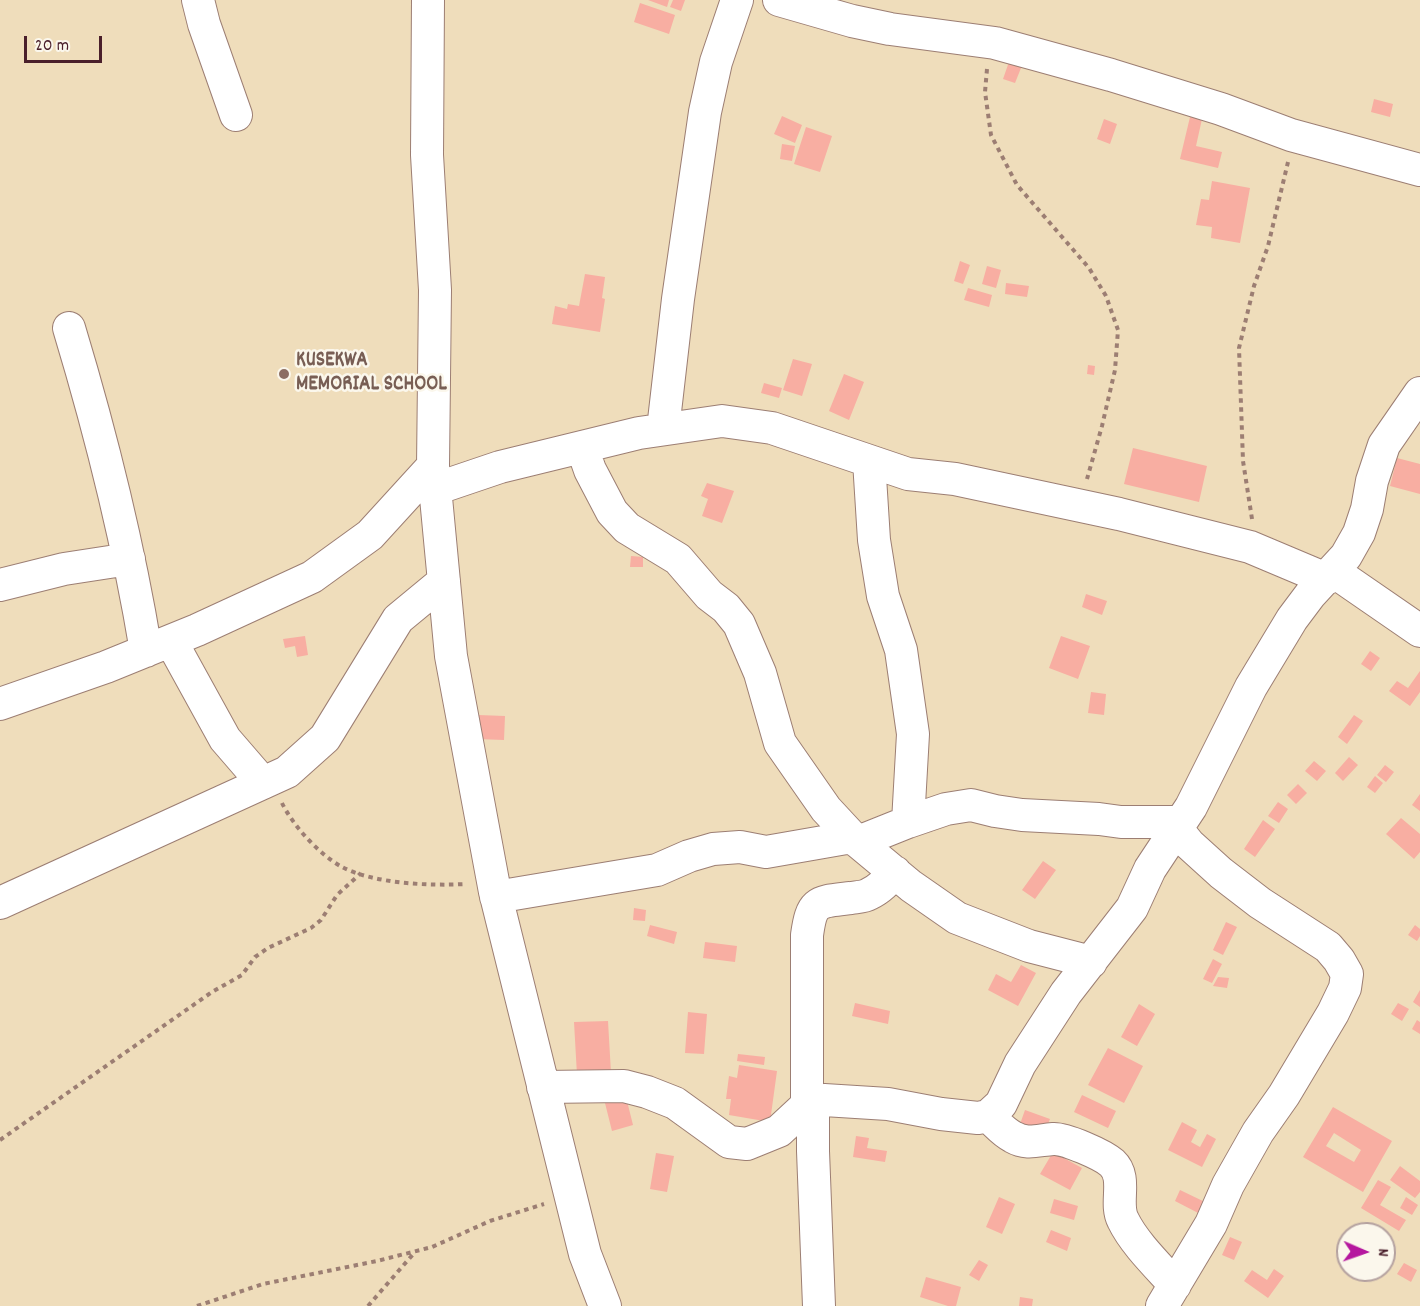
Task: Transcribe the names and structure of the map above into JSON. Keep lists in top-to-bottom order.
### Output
{
  "places": ["KUSEKWA MEMORIAL SCHOOL"],
  "scale_bar": "20 m",
  "north": "right"
}
